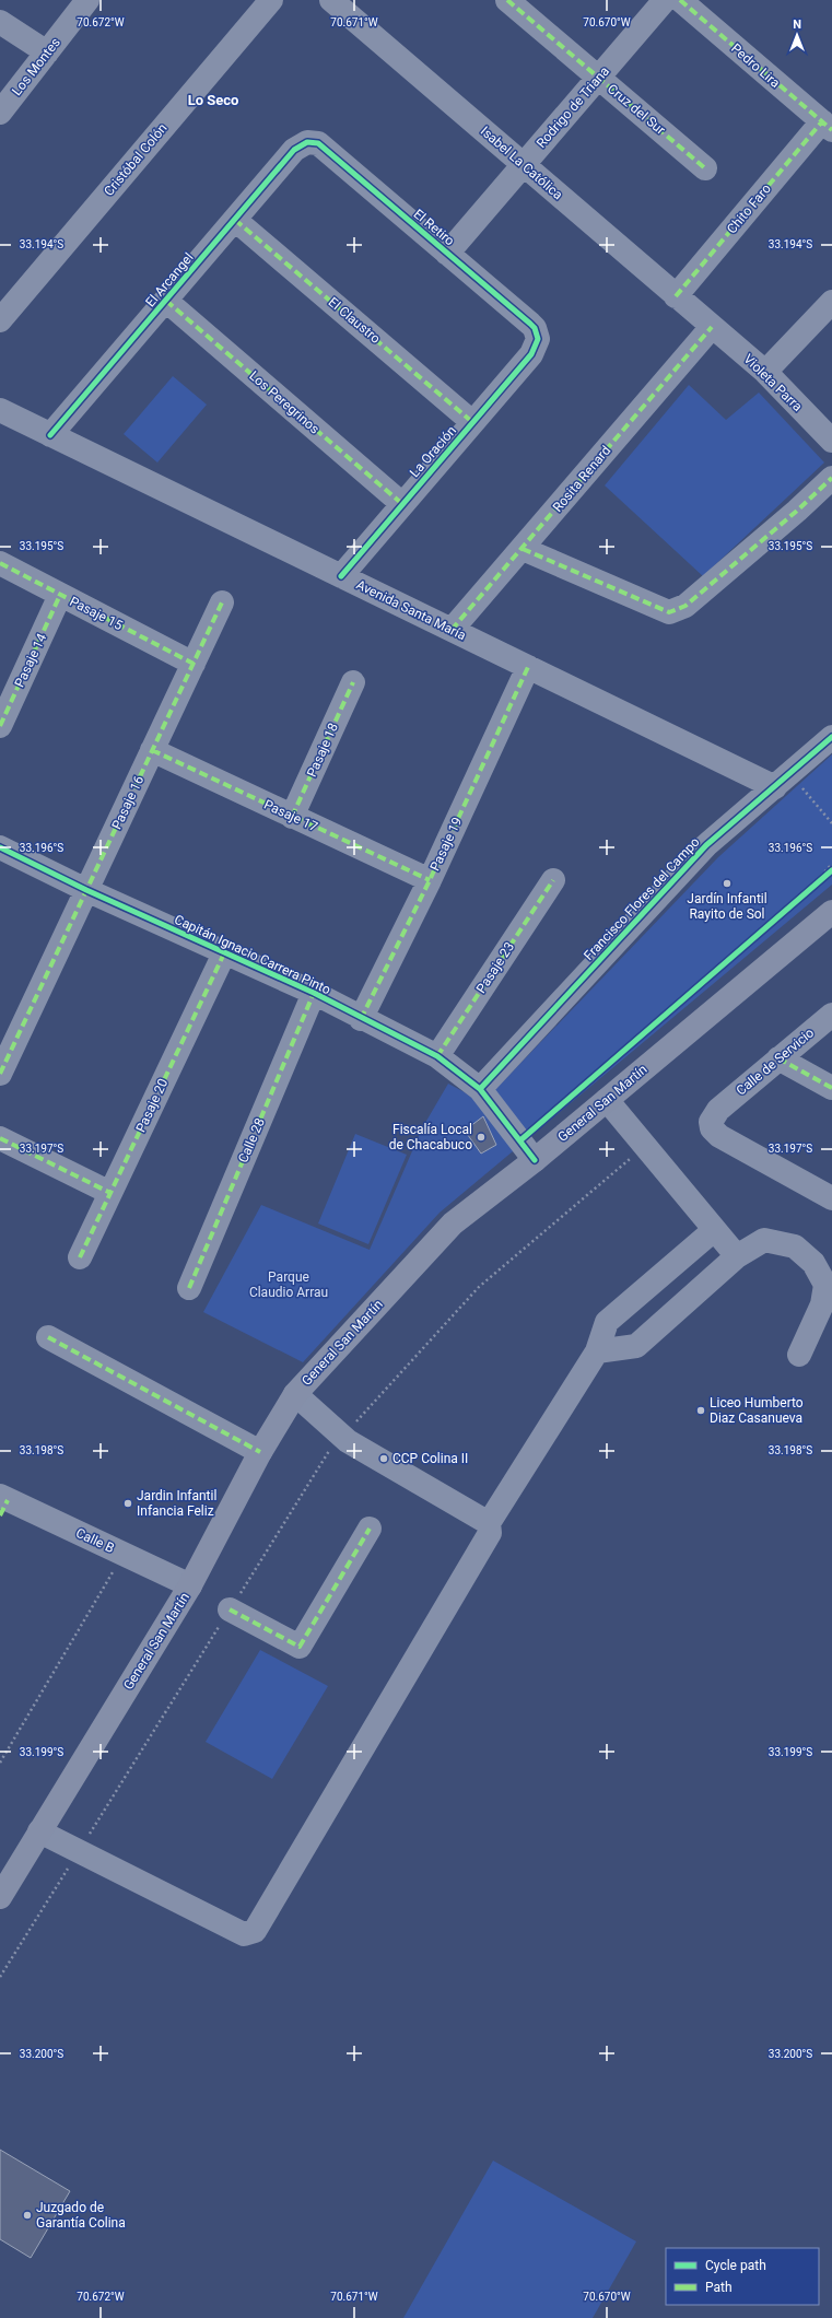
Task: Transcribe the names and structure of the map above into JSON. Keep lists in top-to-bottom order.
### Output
{
  "streets": {
    "main road": ["General San Martín"],
    "street": [
      "Pedro Lira",
      "Los Montes",
      "Rodrigo de Triana",
      "Cruz del Sur",
      "Cristóbal Colón",
      "Isabel La Católica",
      "Chito Faro",
      "El Retiro",
      "El Arcangel",
      "El Claustro",
      "Violeta Parra",
      "Los Peregrinos",
      "La Oración",
      "Rosita Renard",
      "Avenida Santa María",
      "Pasaje 15",
      "Pasaje 14",
      "Pasaje 18",
      "Pasaje 16",
      "Pasaje 17",
      "Pasaje 19",
      "Francisco Flores del Campo",
      "Capitán Ignacio Carrera Pinto",
      "Pasaje 23",
      "Calle de Servicio",
      "Pasaje 20",
      "Calle 28",
      "Calle B"
    ]
  },
  "crossings": [
    ["Pedro Lira", "Chito Faro"],
    ["Rodrigo de Triana", "Cruz del Sur"],
    ["Rodrigo de Triana", "Isabel La Católica"],
    ["Rodrigo de Triana", "El Retiro"],
    ["Isabel La Católica", "Chito Faro"],
    ["Isabel La Católica", "Violeta Parra"],
    ["Isabel La Católica", "Rosita Renard"],
    ["El Retiro", "El Arcangel"],
    ["El Retiro", "La Oración"],
    ["El Arcangel", "El Claustro"],
    ["El Arcangel", "Los Peregrinos"],
    ["El Arcangel", "Avenida Santa María"],
    ["El Claustro", "La Oración"],
    ["Violeta Parra", "Rosita Renard"],
    ["Los Peregrinos", "La Oración"],
    ["La Oración", "Avenida Santa María"],
    ["Rosita Renard", "Avenida Santa María"],
    ["Avenida Santa María", "Pasaje 19"],
    ["Avenida Santa María", "Francisco Flores del Campo"],
    ["Pasaje 15", "Pasaje 14"],
    ["Pasaje 15", "Pasaje 16"],
    ["Pasaje 18", "Pasaje 17"],
    ["Pasaje 16", "Pasaje 17"],
    ["Pasaje 16", "Capitán Ignacio Carrera Pinto"],
    ["Pasaje 17", "Pasaje 19"],
    ["Pasaje 19", "Capitán Ignacio Carrera Pinto"],
    ["Francisco Flores del Campo", "Capitán Ignacio Carrera Pinto"],
    ["Capitán Ignacio Carrera Pinto", "Pasaje 23"],
    ["Capitán Ignacio Carrera Pinto", "General San Martín"],
    ["Capitán Ignacio Carrera Pinto", "Pasaje 20"],
    ["Capitán Ignacio Carrera Pinto", "Calle 28"],
    ["General San Martín", "Calle B"]
  ],
  "districts": ["Lo Seco"],
  "parks": ["Parque Claudio Arrau"],
  "places": [
    "Jardín Infantil Rayito de Sol",
    "Fiscalía Local de Chacabuco",
    "Liceo Humberto Diaz Casanueva",
    "CCP Colina II",
    "Jardin Infantil Infancia Feliz",
    "Juzgado de Garantía Colina"
  ],
  "legend": ["Cycle path", "Path"],
  "north": "top",
  "coordinates": [
    "70.672°W",
    "70.671°W",
    "70.670°W",
    "33.194°S",
    "33.195°S",
    "33.196°S",
    "33.197°S",
    "33.198°S",
    "33.199°S",
    "33.200°S"
  ]
}
